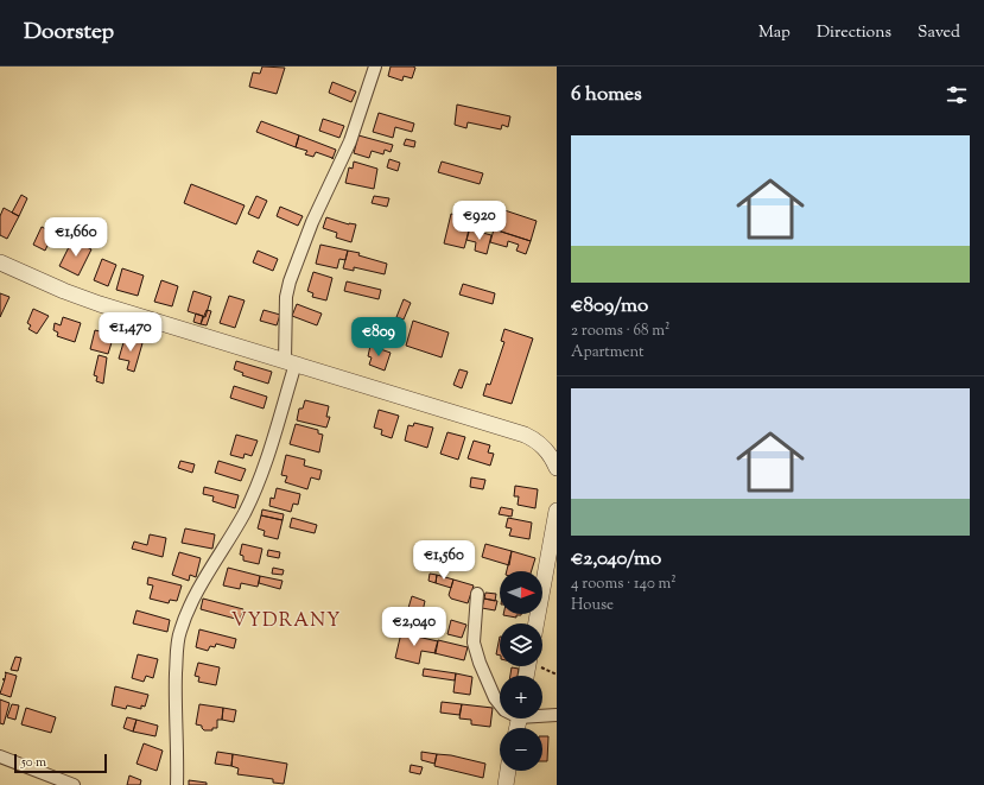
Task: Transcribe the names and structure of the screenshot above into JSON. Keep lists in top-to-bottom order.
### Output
{
  "districts": ["VYDRANY"],
  "scale_bar": "50 m",
  "north": "right",
  "page": {
    "header": "Doorstep",
    "nav": ["Map", "Directions", "Saved"],
    "heading": "6 homes",
    "list": [
      {
        "name": "€809/mo",
        "note": "2 rooms · 68 m² · Apartment"
      },
      {
        "name": "€2,040/mo",
        "note": "4 rooms · 140 m² · House"
      }
    ],
    "price": [
      "€920",
      "€1,660",
      "€1,470",
      "€809",
      "€1,560",
      "€2,040"
    ],
    "map_buttons": ["+", "−"],
    "scale": "50 m"
  }
}
